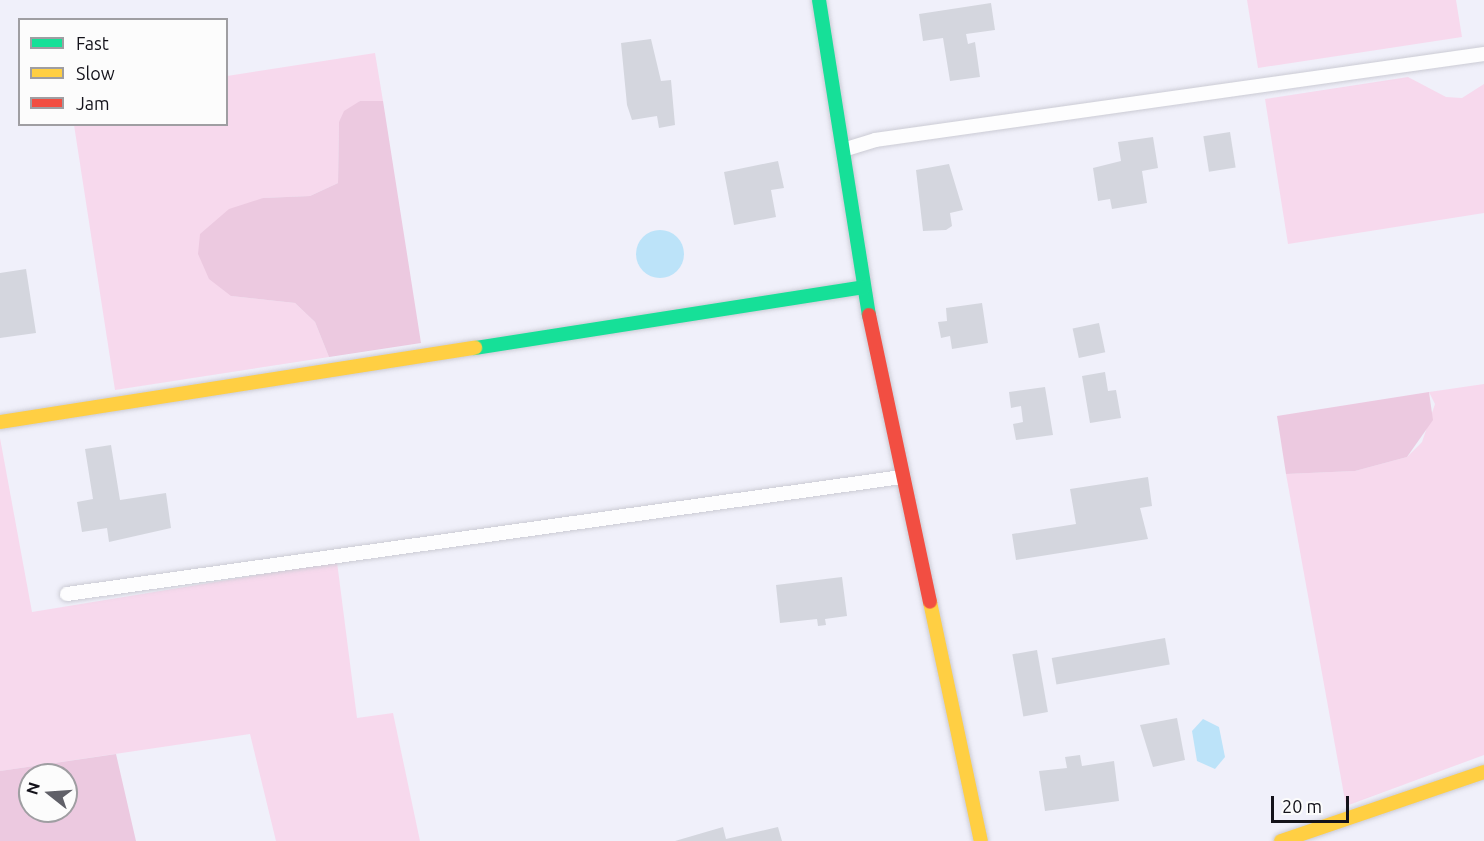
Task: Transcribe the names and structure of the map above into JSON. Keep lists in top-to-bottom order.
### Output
{
  "legend": ["Fast", "Slow", "Jam"],
  "scale_bar": "20 m",
  "north": "left"
}
